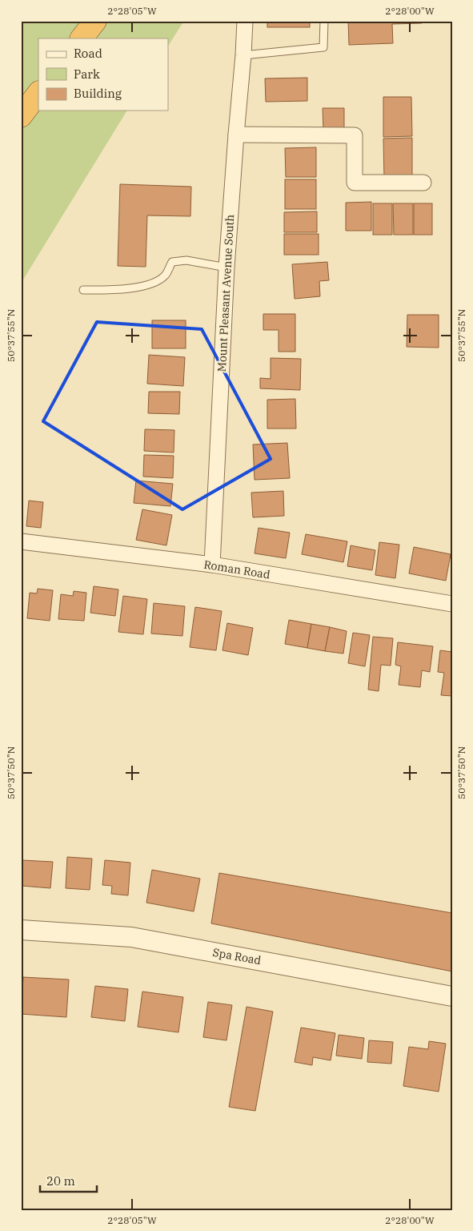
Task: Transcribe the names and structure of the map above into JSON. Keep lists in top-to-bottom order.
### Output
{
  "streets": {
    "street": ["Mount Pleasant Avenue South", "Roman Road", "Spa Road"]
  },
  "crossings": [
    ["Mount Pleasant Avenue South", "Roman Road"]
  ],
  "legend": ["Road", "Park", "Building"],
  "scale_bar": "20 m",
  "coordinates": [
    "2°28'05\"W",
    "2°28'00\"W",
    "50°37'55\"N",
    "50°37'50\"N"
  ]
}
